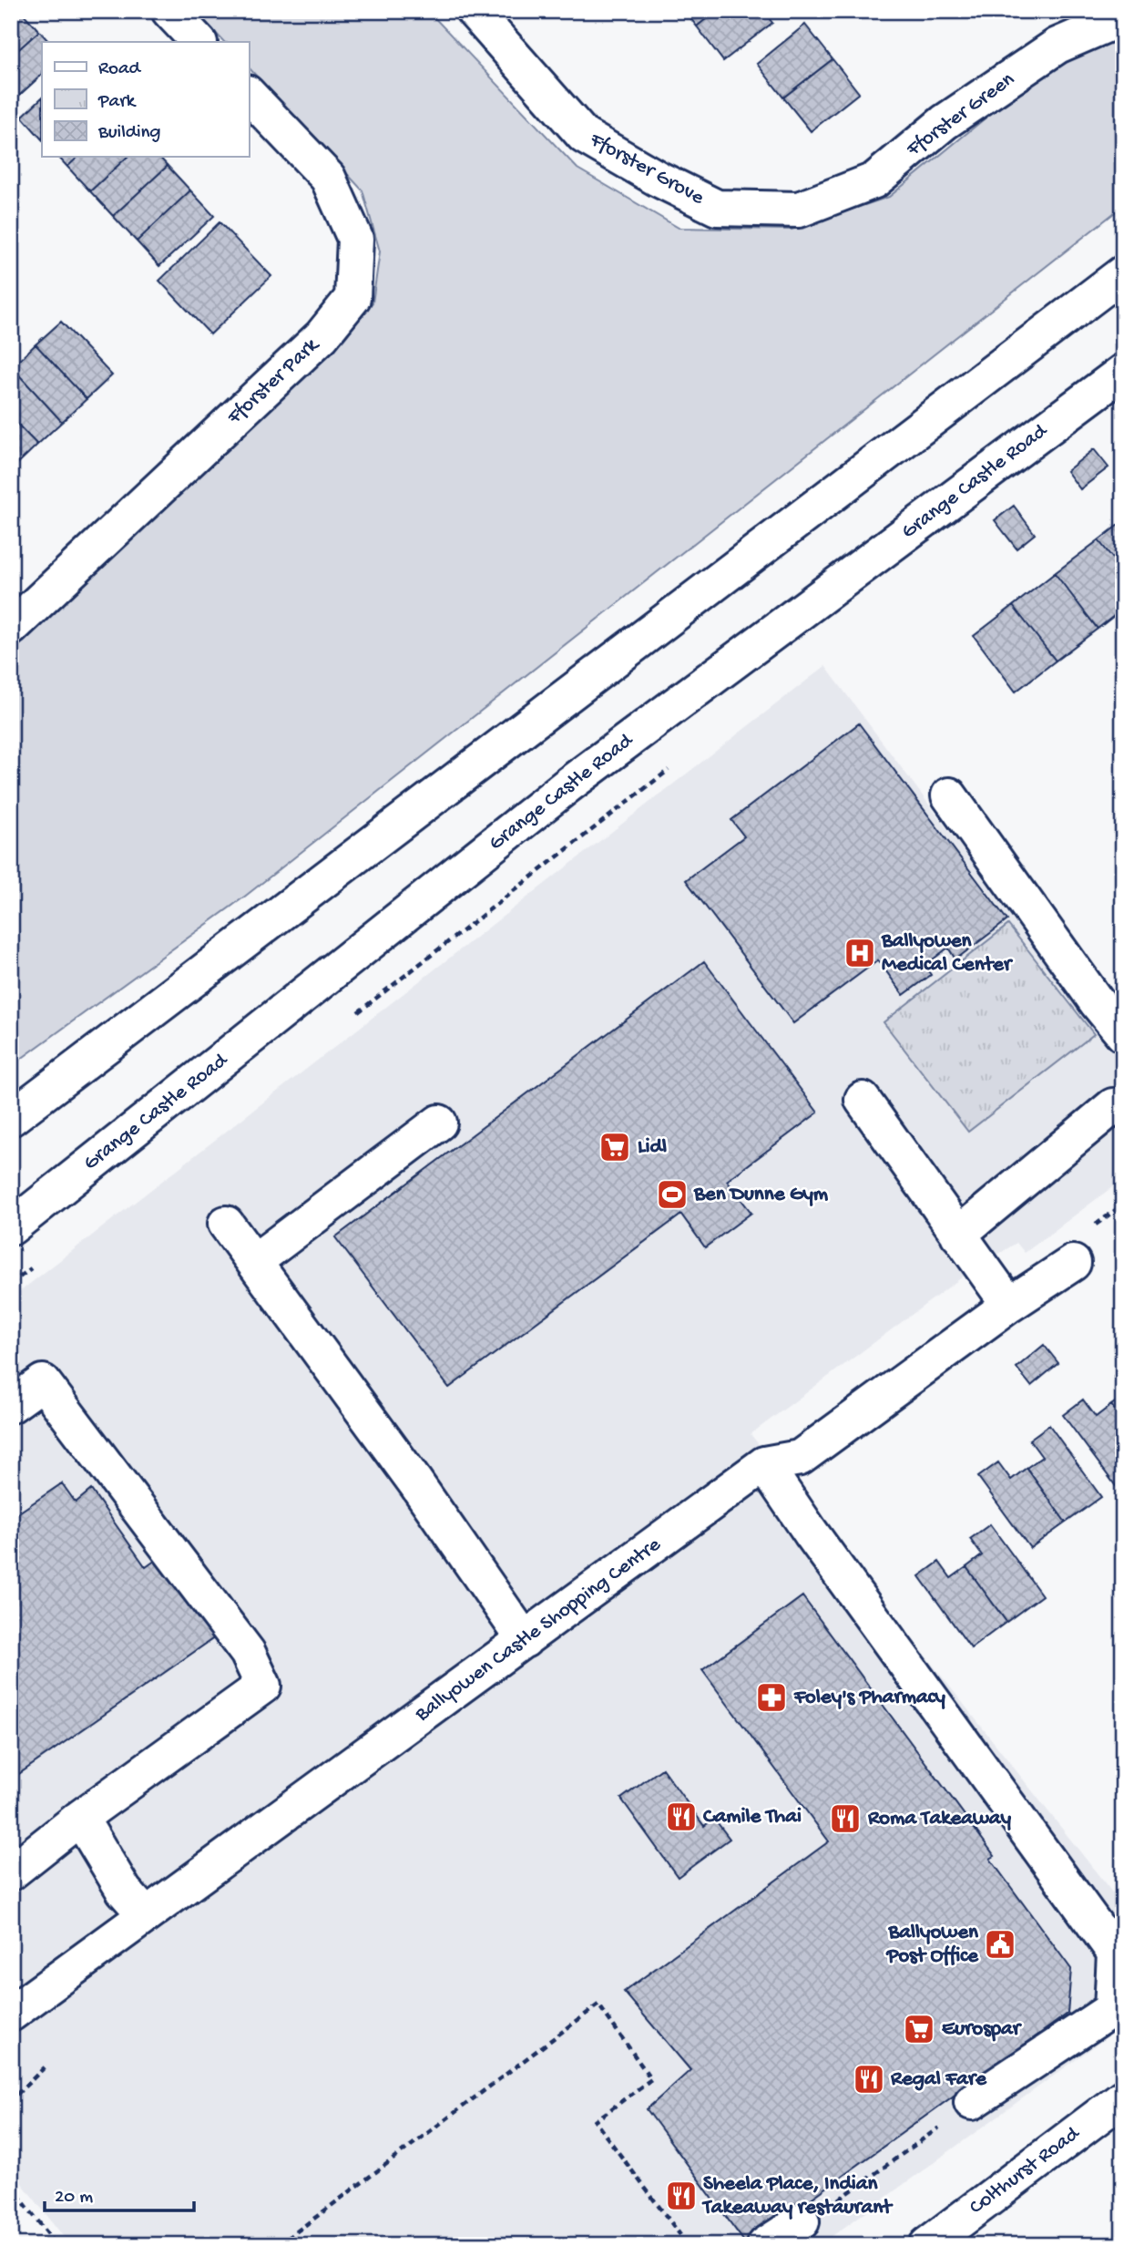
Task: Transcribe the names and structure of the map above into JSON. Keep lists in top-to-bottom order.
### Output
{
  "streets": {
    "street": [
      "Fforster Green",
      "Fforster Grove",
      "Fforster Park",
      "Grange Castle Road",
      "Ballyowen Castle Shopping Centre",
      "Colthurst Road"
    ]
  },
  "crossings": [
    ["Fforster Green", "Fforster Grove"]
  ],
  "places": {
    "hospital": ["Ballyowen Medical Center"],
    "supermarket": ["Lidl", "Eurospar"],
    "sports": ["Ben Dunne Gym"],
    "pharmacy": ["Foley's Pharmacy"],
    "restaurant": [
      "Camile Thai",
      "Roma Takeaway",
      "Regal Fare",
      "Sheela Place, Indian Takeaway restaurant"
    ],
    "public building": ["Ballyowen Post Office"]
  },
  "legend": ["Road", "Park", "Building"],
  "scale_bar": "20 m"
}
